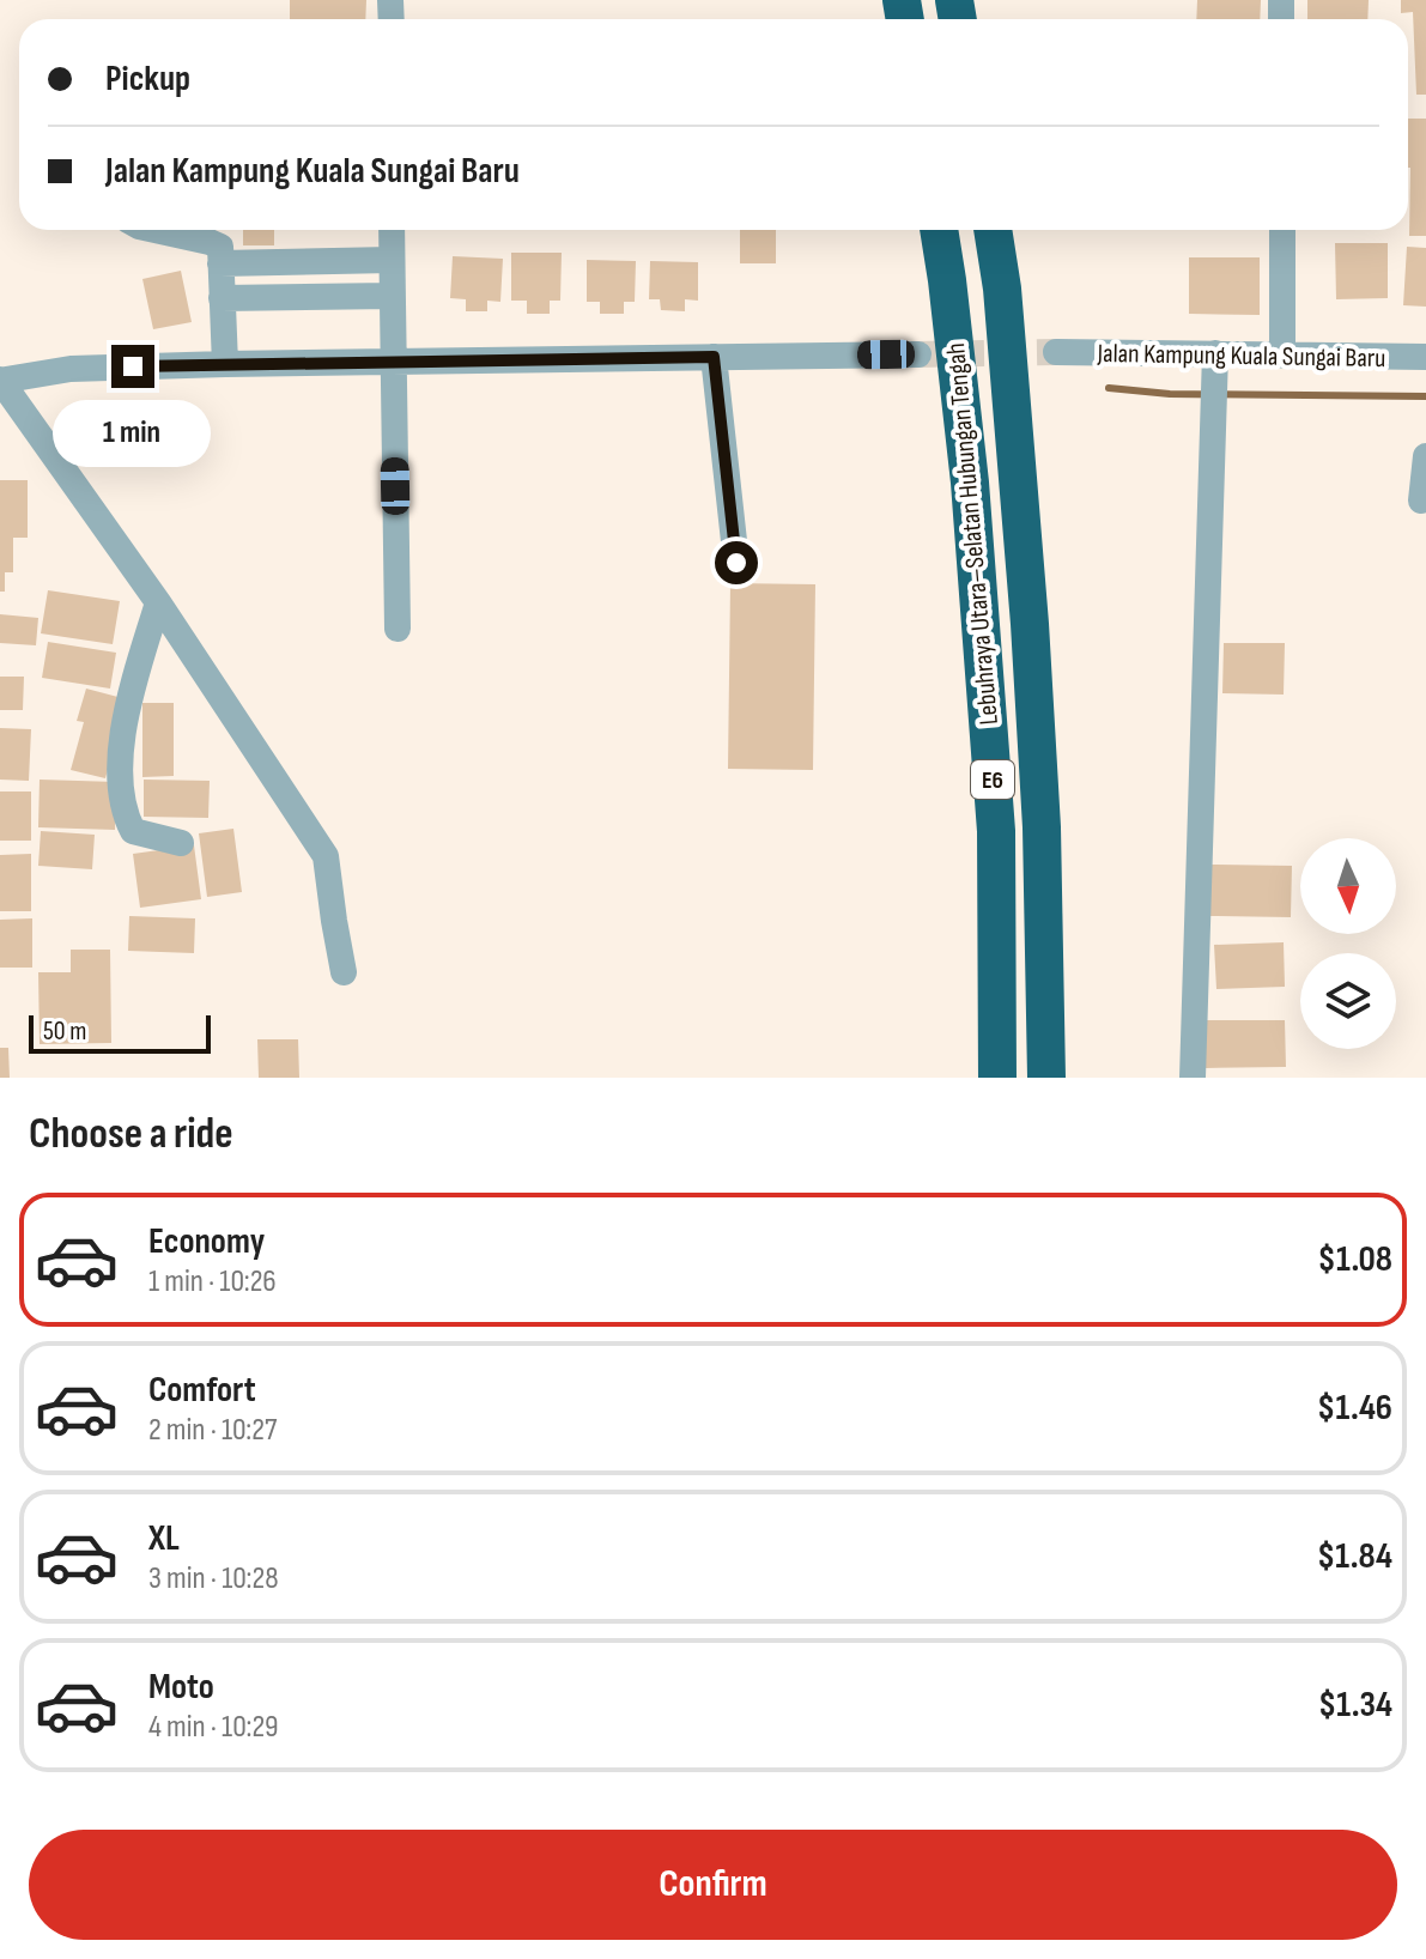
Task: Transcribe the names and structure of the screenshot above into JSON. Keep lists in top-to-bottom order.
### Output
{
  "streets": {
    "highway": ["Lebuhraya Utara–Selatan Hubungan Tengah", "E6"],
    "street": ["Jalan Kampung Kuala Sungai Baru"]
  },
  "scale_bar": "50 m",
  "north": "bottom",
  "page": {
    "banner": ["Pickup", "Jalan Kampung Kuala Sungai Baru"],
    "bubble": "1 min",
    "scale": "50 m",
    "heading": "Choose a ride",
    "list": [
      {
        "name": "Economy",
        "note": "1 min · 10:26",
        "value": "$1.08"
      },
      {
        "name": "Comfort",
        "note": "2 min · 10:27",
        "value": "$1.46"
      },
      {
        "name": "XL",
        "note": "3 min · 10:28",
        "value": "$1.84"
      },
      {
        "name": "Moto",
        "note": "4 min · 10:29",
        "value": "$1.34"
      }
    ],
    "buttons": "Confirm"
  }
}
